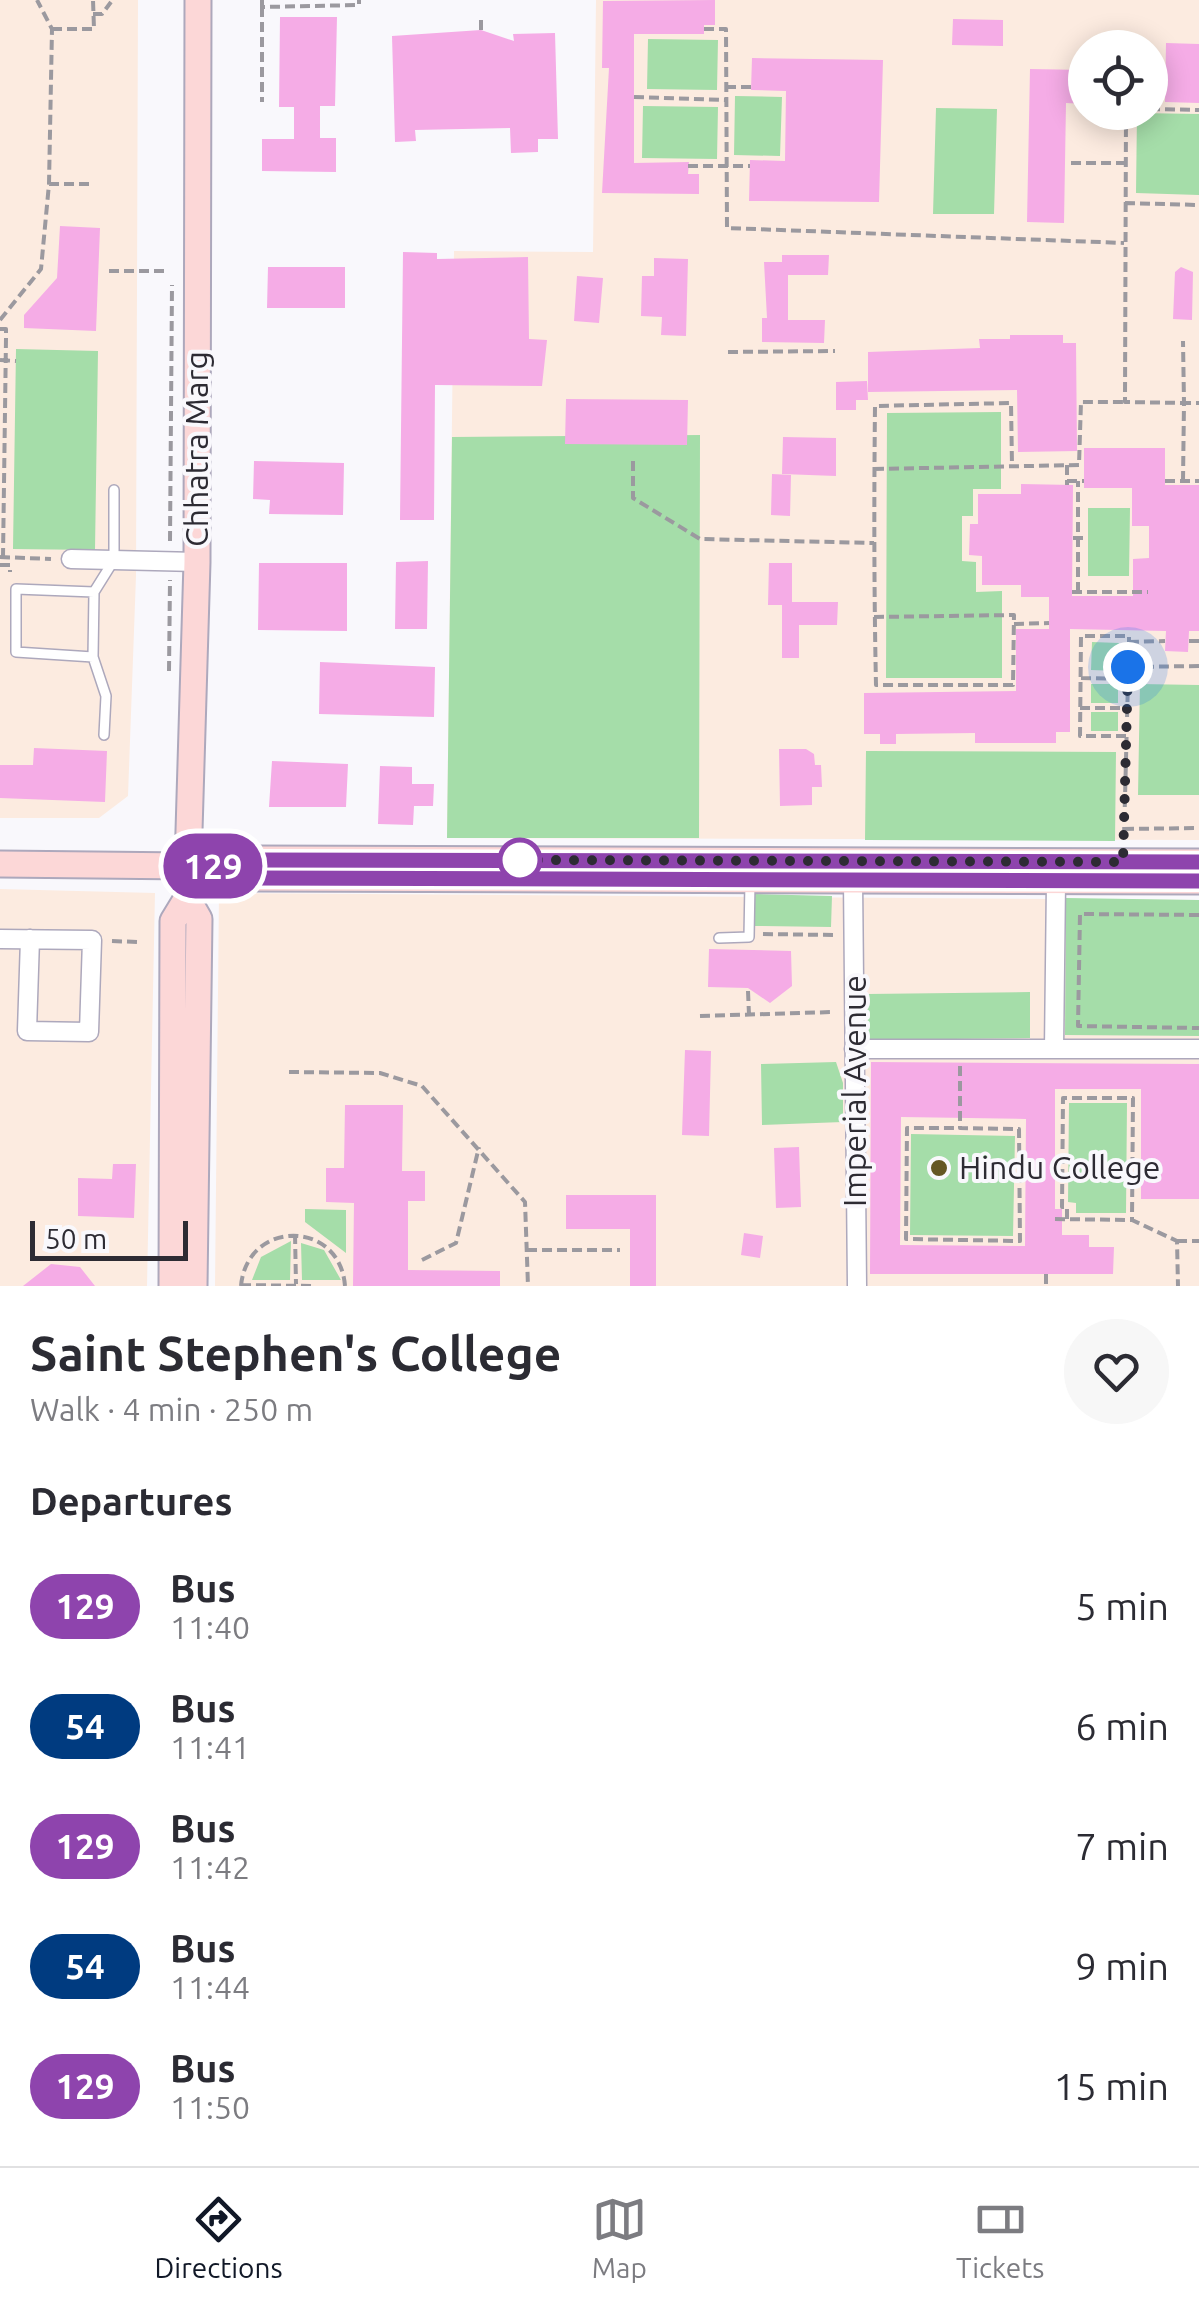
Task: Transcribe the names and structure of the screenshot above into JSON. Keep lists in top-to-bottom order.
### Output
{
  "streets": {
    "street": ["Chhatra Marg", "Imperial Avenue"]
  },
  "places": ["Hindu College"],
  "lines": ["bus line 129"],
  "scale_bar": "50 m",
  "page": {
    "on_map": "129",
    "scale": "50 m",
    "heading": [
      ["Saint Stephen's College", "Walk · 4 min · 250 m"],
      "Departures"
    ],
    "list": [
      {
        "mark": "129",
        "name": "Bus",
        "note": "11:40",
        "value": "5 min"
      },
      {
        "mark": "54",
        "name": "Bus",
        "note": "11:41",
        "value": "6 min"
      },
      {
        "mark": "129",
        "name": "Bus",
        "note": "11:42",
        "value": "7 min"
      },
      {
        "mark": "54",
        "name": "Bus",
        "note": "11:44",
        "value": "9 min"
      },
      {
        "mark": "129",
        "name": "Bus",
        "note": "11:50",
        "value": "15 min"
      }
    ],
    "tabs": ["Directions", "Map", "Tickets"]
  }
}
